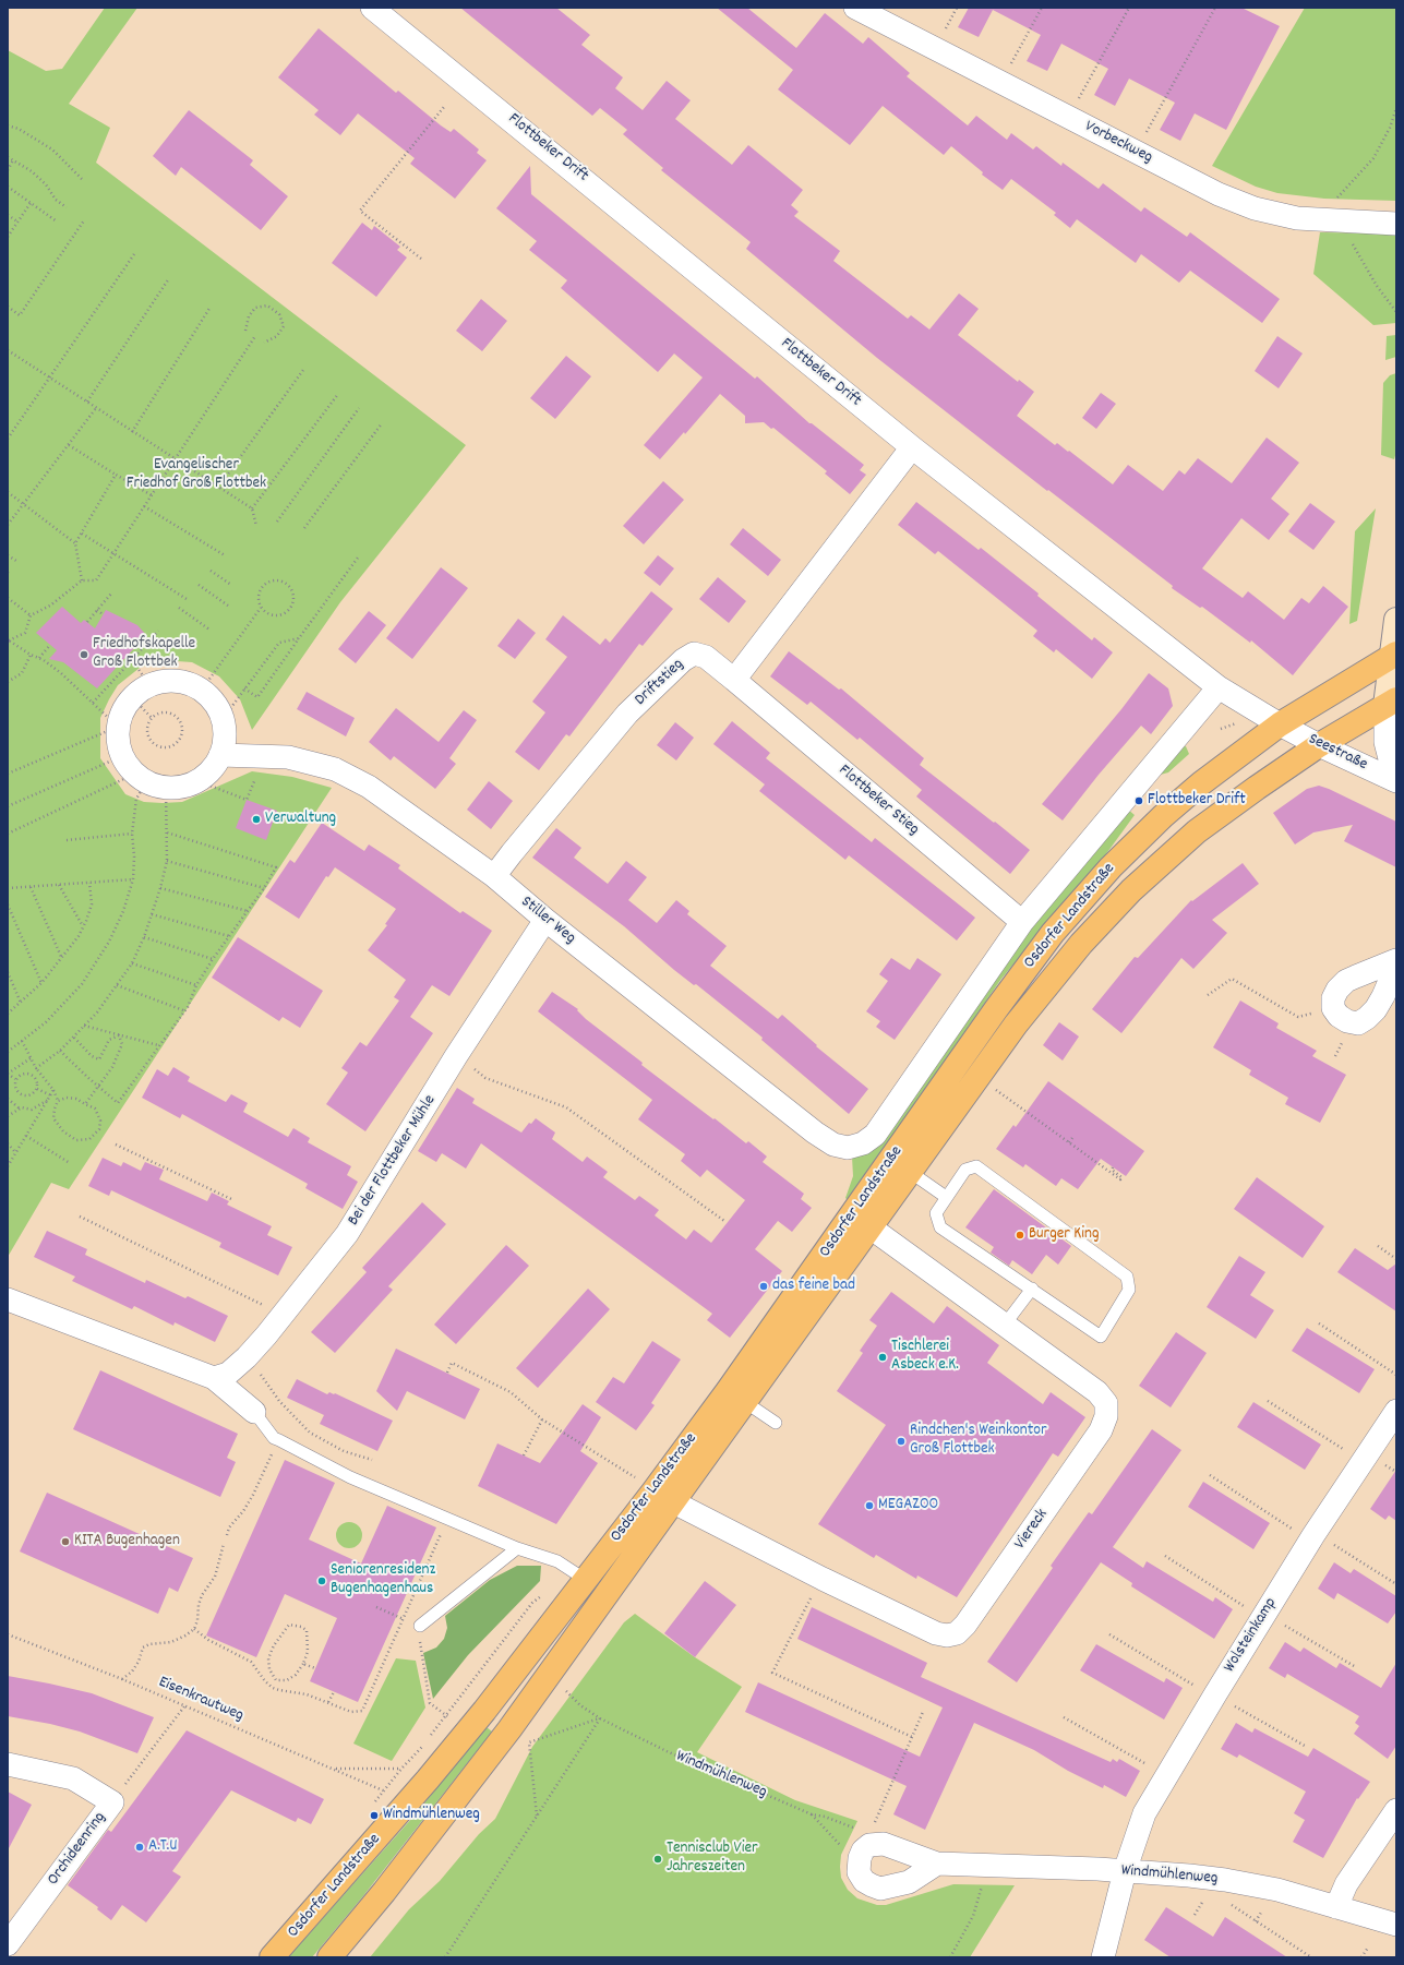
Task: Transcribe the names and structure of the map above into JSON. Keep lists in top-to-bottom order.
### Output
{
  "streets": {
    "main road": ["Osdorfer Landstraße"],
    "street": [
      "Vorbeckweg",
      "Flottbeker Drift",
      "Driftstieg",
      "Seestraße",
      "Flottbeker Stieg",
      "Stiller Weg",
      "Bei der Flottbeker Mühle",
      "Viereck",
      "Wolsteinkamp",
      "Windmühlenweg",
      "Orchideenring"
    ],
    "path": ["Eisenkrautweg"]
  },
  "crossings": [
    ["Flottbeker Drift", "Seestraße"],
    ["Flottbeker Drift", "Osdorfer Landstraße"],
    ["Driftstieg", "Flottbeker Stieg"],
    ["Driftstieg", "Stiller Weg"],
    ["Seestraße", "Osdorfer Landstraße"],
    ["Flottbeker Stieg", "Osdorfer Landstraße"],
    ["Osdorfer Landstraße", "Stiller Weg"],
    ["Osdorfer Landstraße", "Viereck"],
    ["Stiller Weg", "Bei der Flottbeker Mühle"],
    ["Wolsteinkamp", "Windmühlenweg"]
  ],
  "parks": ["Evangelischer Friedhof Groß Flottbek"],
  "places": [
    "Friedhofskapelle Groß Flottbek",
    "Flottbeker Drift",
    "Verwaltung",
    "Burger King",
    "das feine bad",
    "Tischlerei Asbeck e.K.",
    "Rindchen's Weinkontor Groß Flottbek",
    "MEGAZOO",
    "KITA Bugenhagen",
    "Seniorenresidenz Bugenhagenhaus",
    "Windmühlenweg",
    "A.T.U",
    "Tennisclub Vier Jahreszeiten"
  ]
}
